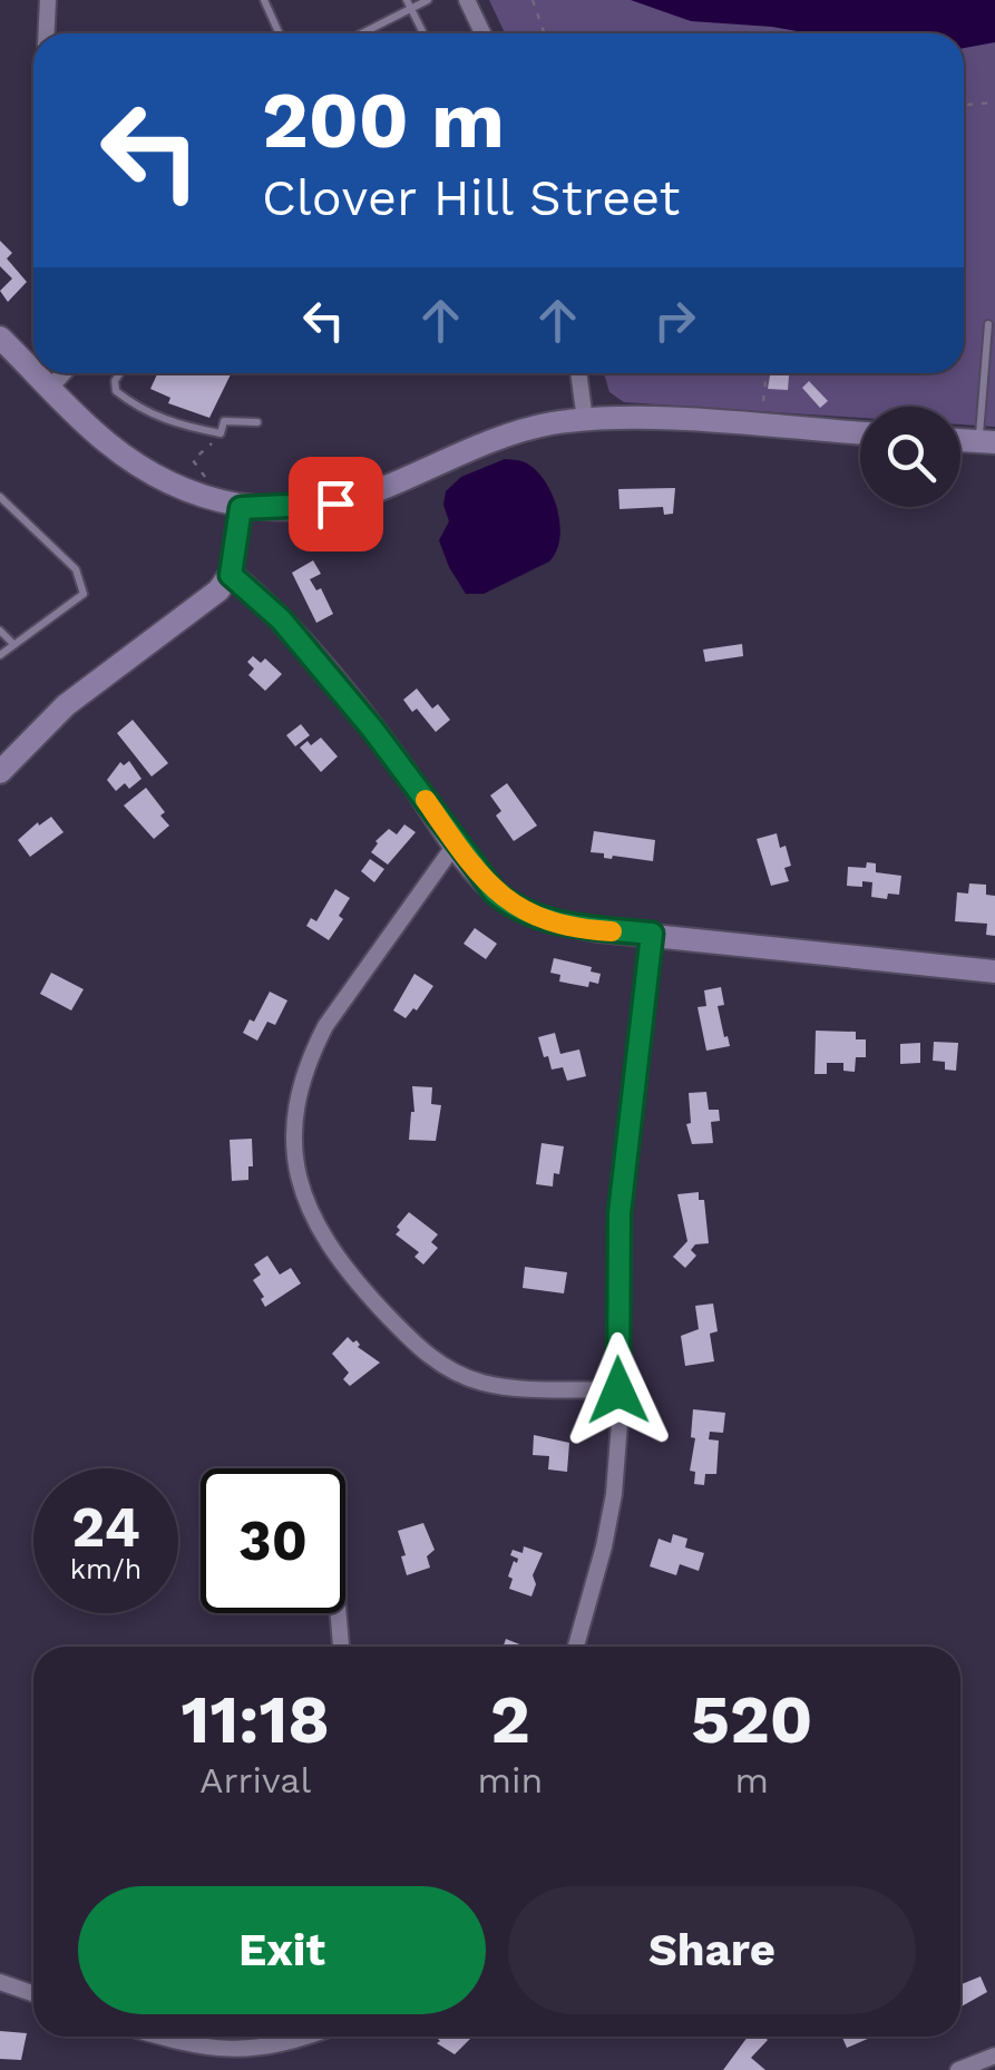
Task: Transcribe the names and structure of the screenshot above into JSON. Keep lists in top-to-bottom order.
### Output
{
  "page": {
    "turn": ["200 m", "Clover Hill Street"],
    "speed": "24 km/h",
    "limit": "30",
    "eta": [
      "11:18",
      "Arrival",
      "2",
      "min",
      "520",
      "m"
    ],
    "buttons": ["Exit", "Share"]
  }
}
